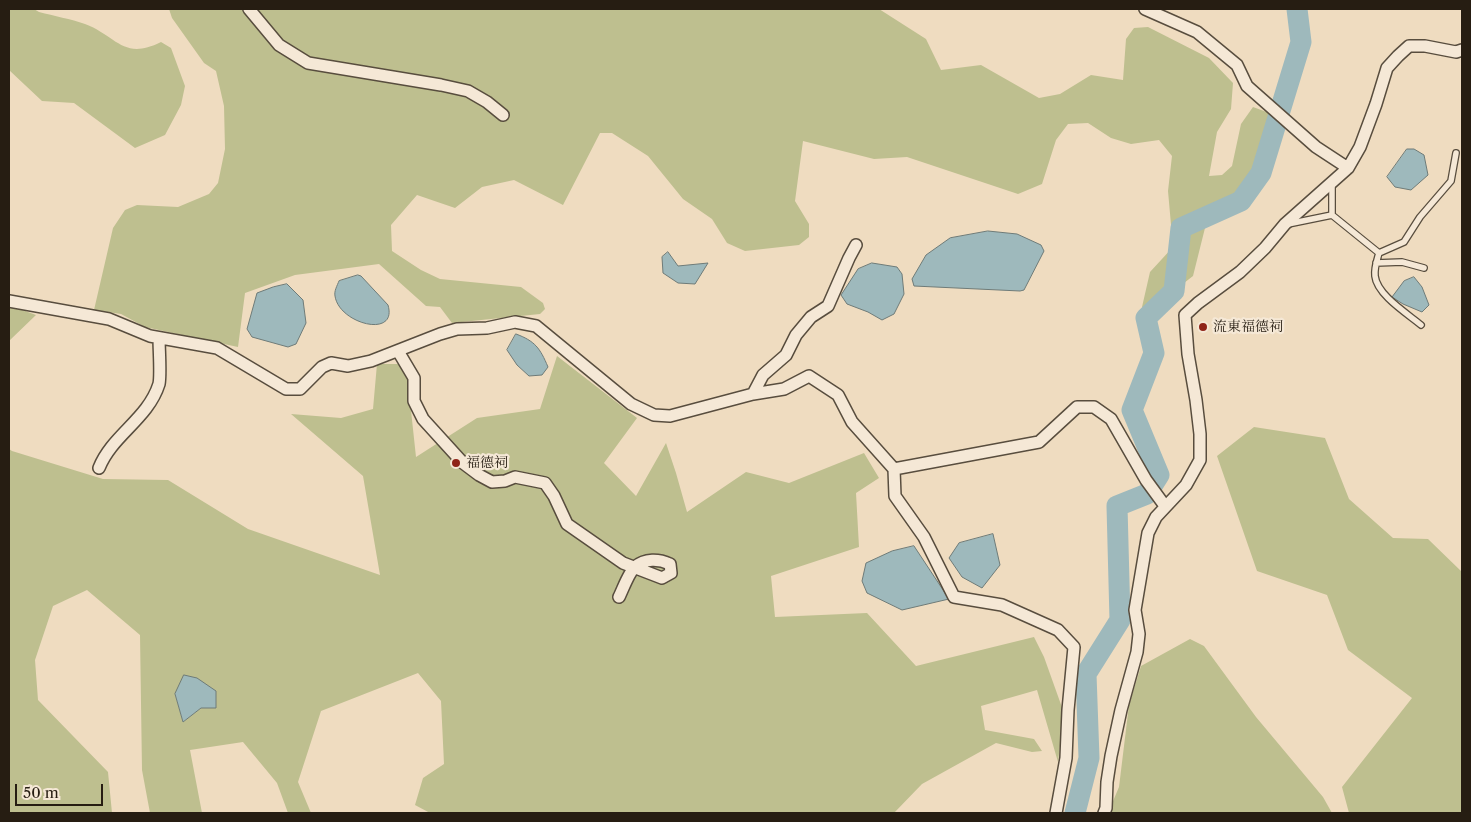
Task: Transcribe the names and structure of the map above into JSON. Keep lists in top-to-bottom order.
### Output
{
  "places": ["流東福德祠", "福德祠"],
  "scale_bar": "50 m"
}
